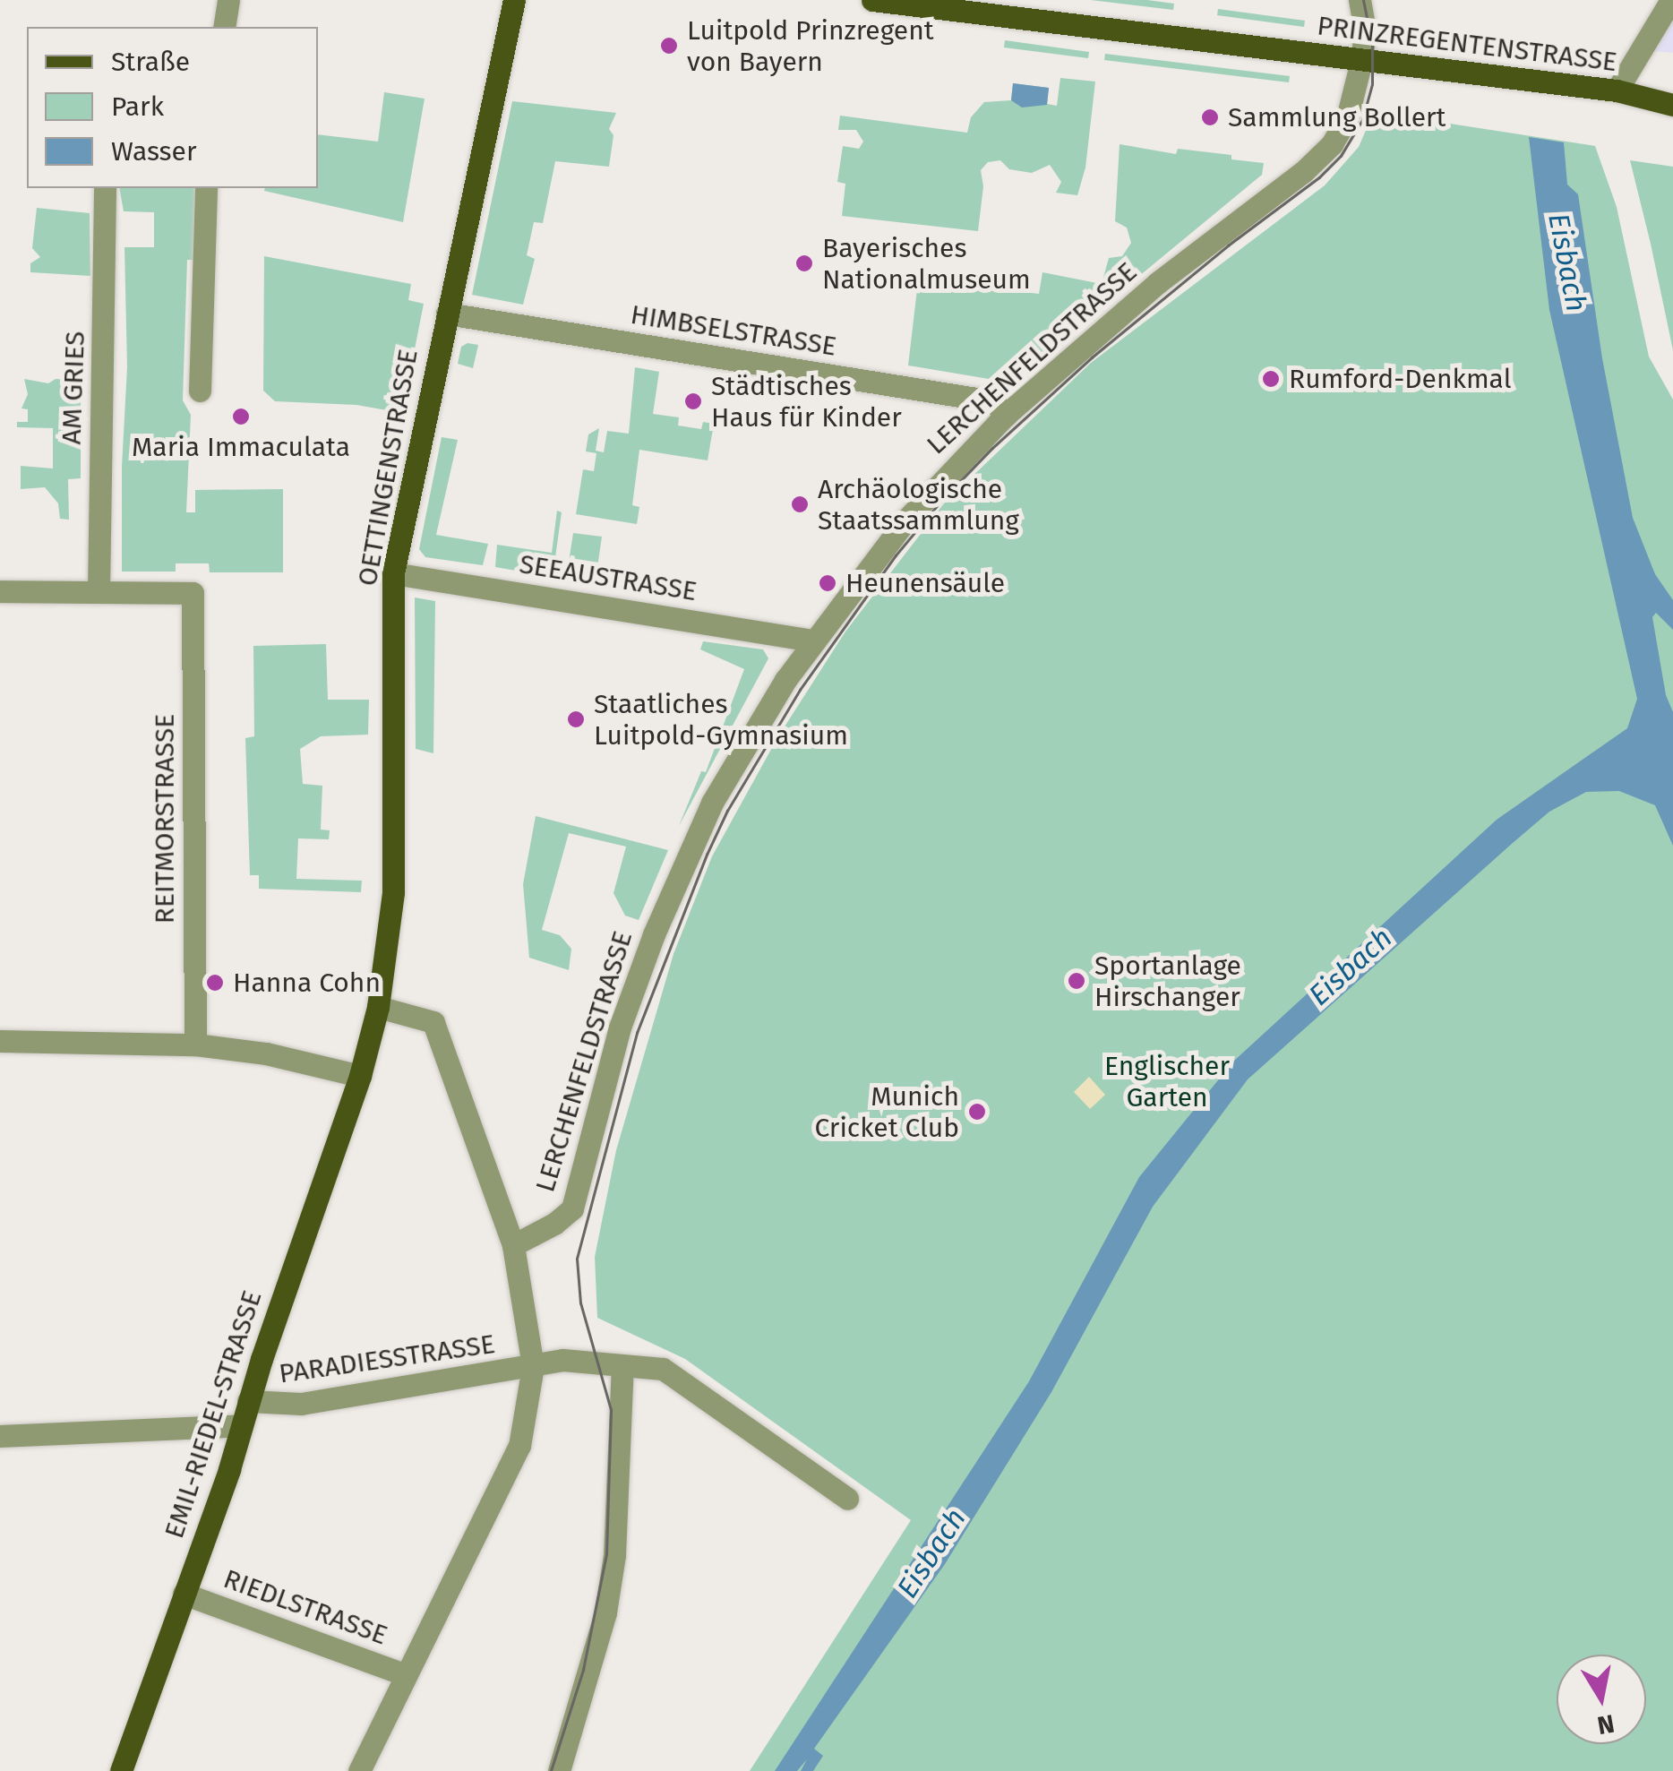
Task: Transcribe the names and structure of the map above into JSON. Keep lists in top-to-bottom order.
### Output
{
  "streets": {
    "main road": ["PRINZREGENTENSTRASSE", "OETTINGENSTRASSE", "EMIL-RIEDEL-STRASSE"],
    "street": [
      "HIMBSELSTRASSE",
      "LERCHENFELDSTRASSE",
      "AM GRIES",
      "SEEAUSTRASSE",
      "REITMORSTRASSE",
      "PARADIESSTRASSE",
      "RIEDLSTRASSE"
    ]
  },
  "crossings": [
    ["PRINZREGENTENSTRASSE", "LERCHENFELDSTRASSE"],
    ["HIMBSELSTRASSE", "LERCHENFELDSTRASSE"],
    ["HIMBSELSTRASSE", "OETTINGENSTRASSE"],
    ["LERCHENFELDSTRASSE", "SEEAUSTRASSE"],
    ["AM GRIES", "REITMORSTRASSE"],
    ["OETTINGENSTRASSE", "SEEAUSTRASSE"],
    ["OETTINGENSTRASSE", "EMIL-RIEDEL-STRASSE"],
    ["PARADIESSTRASSE", "EMIL-RIEDEL-STRASSE"],
    ["EMIL-RIEDEL-STRASSE", "RIEDLSTRASSE"]
  ],
  "water": ["Eisbach"],
  "parks": ["Englischer Garten"],
  "places": [
    "Luitpold Prinzregent von Bayern",
    "Sammlung Bollert",
    "Bayerisches Nationalmuseum",
    "Rumford-Denkmal",
    "Städtisches Haus für Kinder",
    "Maria Immaculata",
    "Archäologische Staatssammlung",
    "Heunensäule",
    "Staatliches Luitpold-Gymnasium",
    "Sportanlage Hirschanger",
    "Hanna Cohn",
    "Munich Cricket Club"
  ],
  "legend": ["Straße", "Park", "Wasser"],
  "north": "bottom"
}
